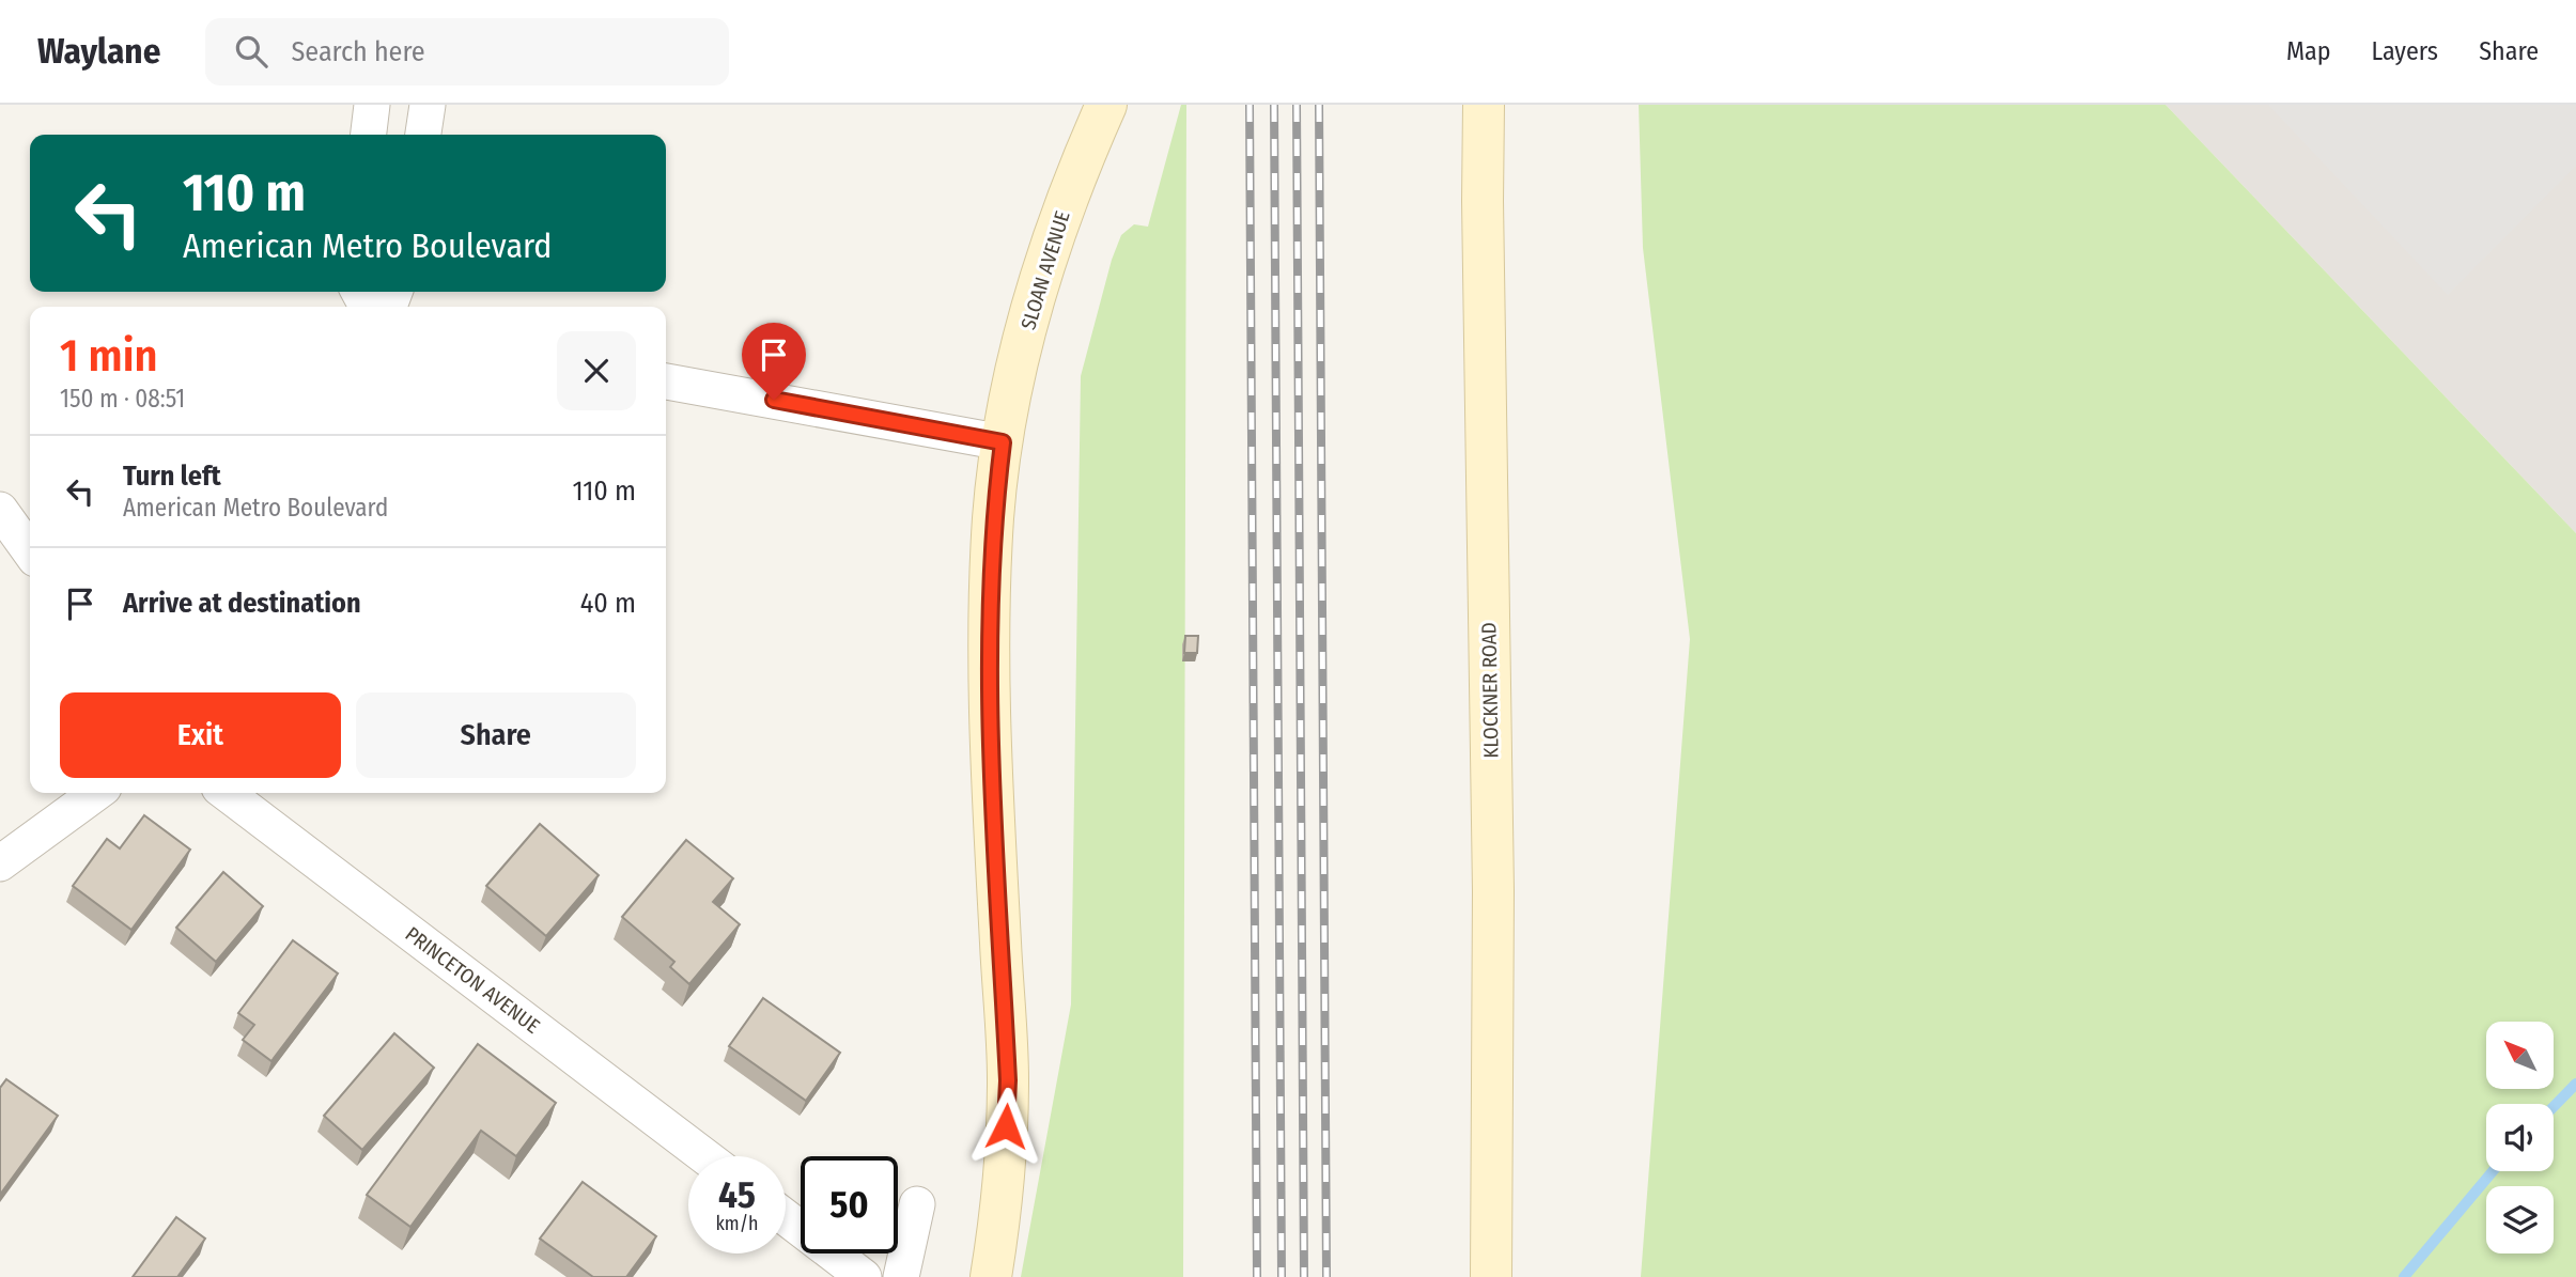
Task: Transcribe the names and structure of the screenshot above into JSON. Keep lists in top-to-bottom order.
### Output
{
  "streets": {
    "main road": ["SLOAN AVENUE", "KLOCKNER ROAD"],
    "street": ["PRINCETON AVENUE"]
  },
  "north": "top left",
  "page": {
    "header": "Waylane",
    "search": "Search here",
    "nav": ["Map", "Layers", "Share"],
    "turn": ["110 m", "American Metro Boulevard"],
    "heading": ["1 min", "150 m · 08:51"],
    "list": [
      {
        "name": "Turn left",
        "note": "American Metro Boulevard",
        "value": "110 m"
      },
      {
        "name": "Arrive at destination",
        "value": "40 m"
      }
    ],
    "buttons": ["Exit", "Share"],
    "speed": "45 km/h",
    "limit": "50"
  }
}
